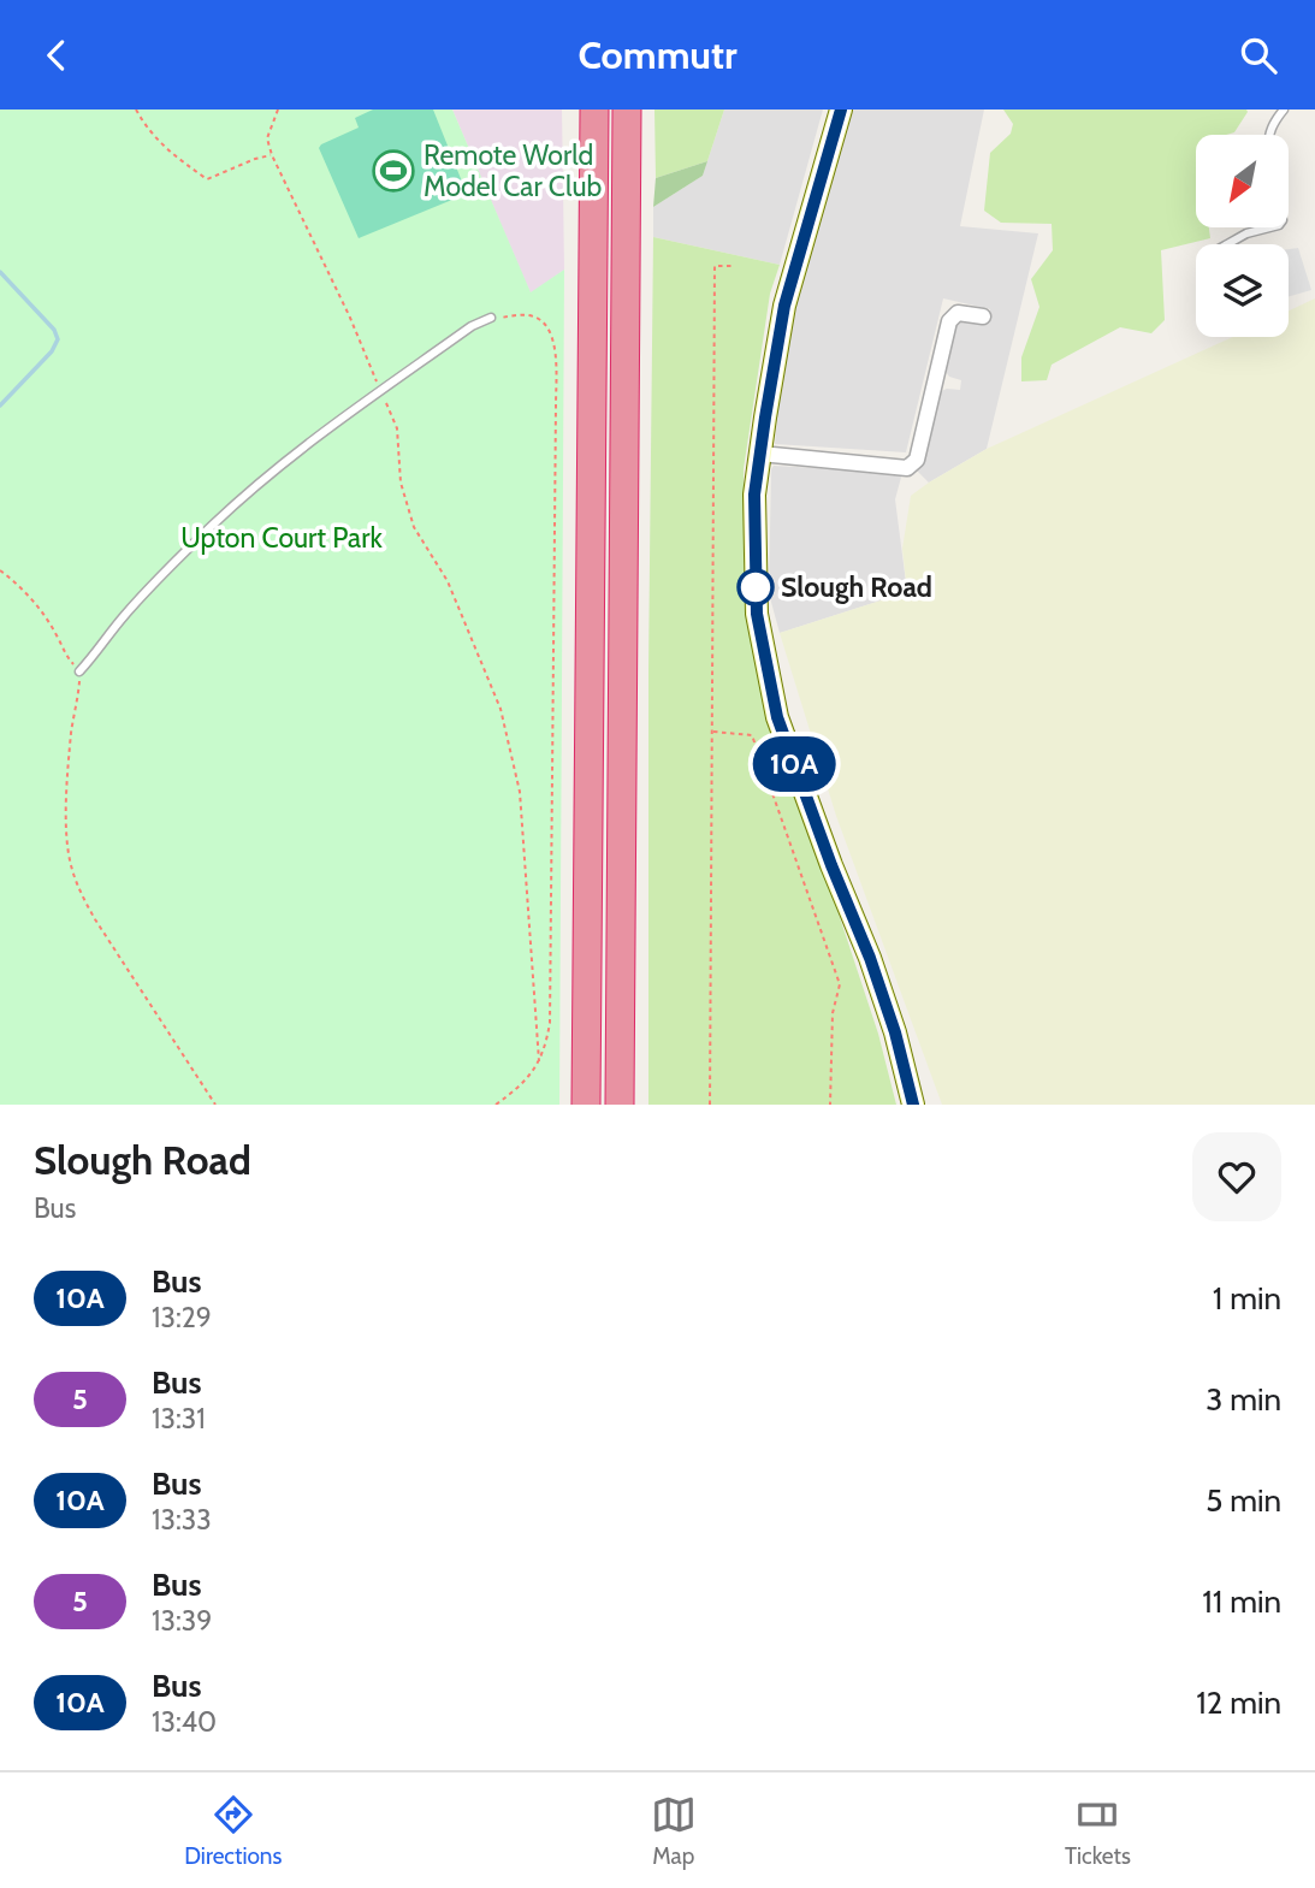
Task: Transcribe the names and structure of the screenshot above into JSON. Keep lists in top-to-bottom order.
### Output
{
  "parks": ["Upton Court Park"],
  "places": {
    "sports": ["Remote World Model Car Club"],
    "other": ["Slough Road"]
  },
  "lines": ["bus line 10A"],
  "north": "bottom left",
  "page": {
    "header": "Commutr",
    "on_map": "10A",
    "heading": ["Slough Road", "Bus"],
    "list": [
      {
        "mark": "10A",
        "name": "Bus",
        "note": "13:29",
        "value": "1 min"
      },
      {
        "mark": "5",
        "name": "Bus",
        "note": "13:31",
        "value": "3 min"
      },
      {
        "mark": "10A",
        "name": "Bus",
        "note": "13:33",
        "value": "5 min"
      },
      {
        "mark": "5",
        "name": "Bus",
        "note": "13:39",
        "value": "11 min"
      },
      {
        "mark": "10A",
        "name": "Bus",
        "note": "13:40",
        "value": "12 min"
      }
    ],
    "tabs": ["Directions", "Map", "Tickets"]
  }
}
